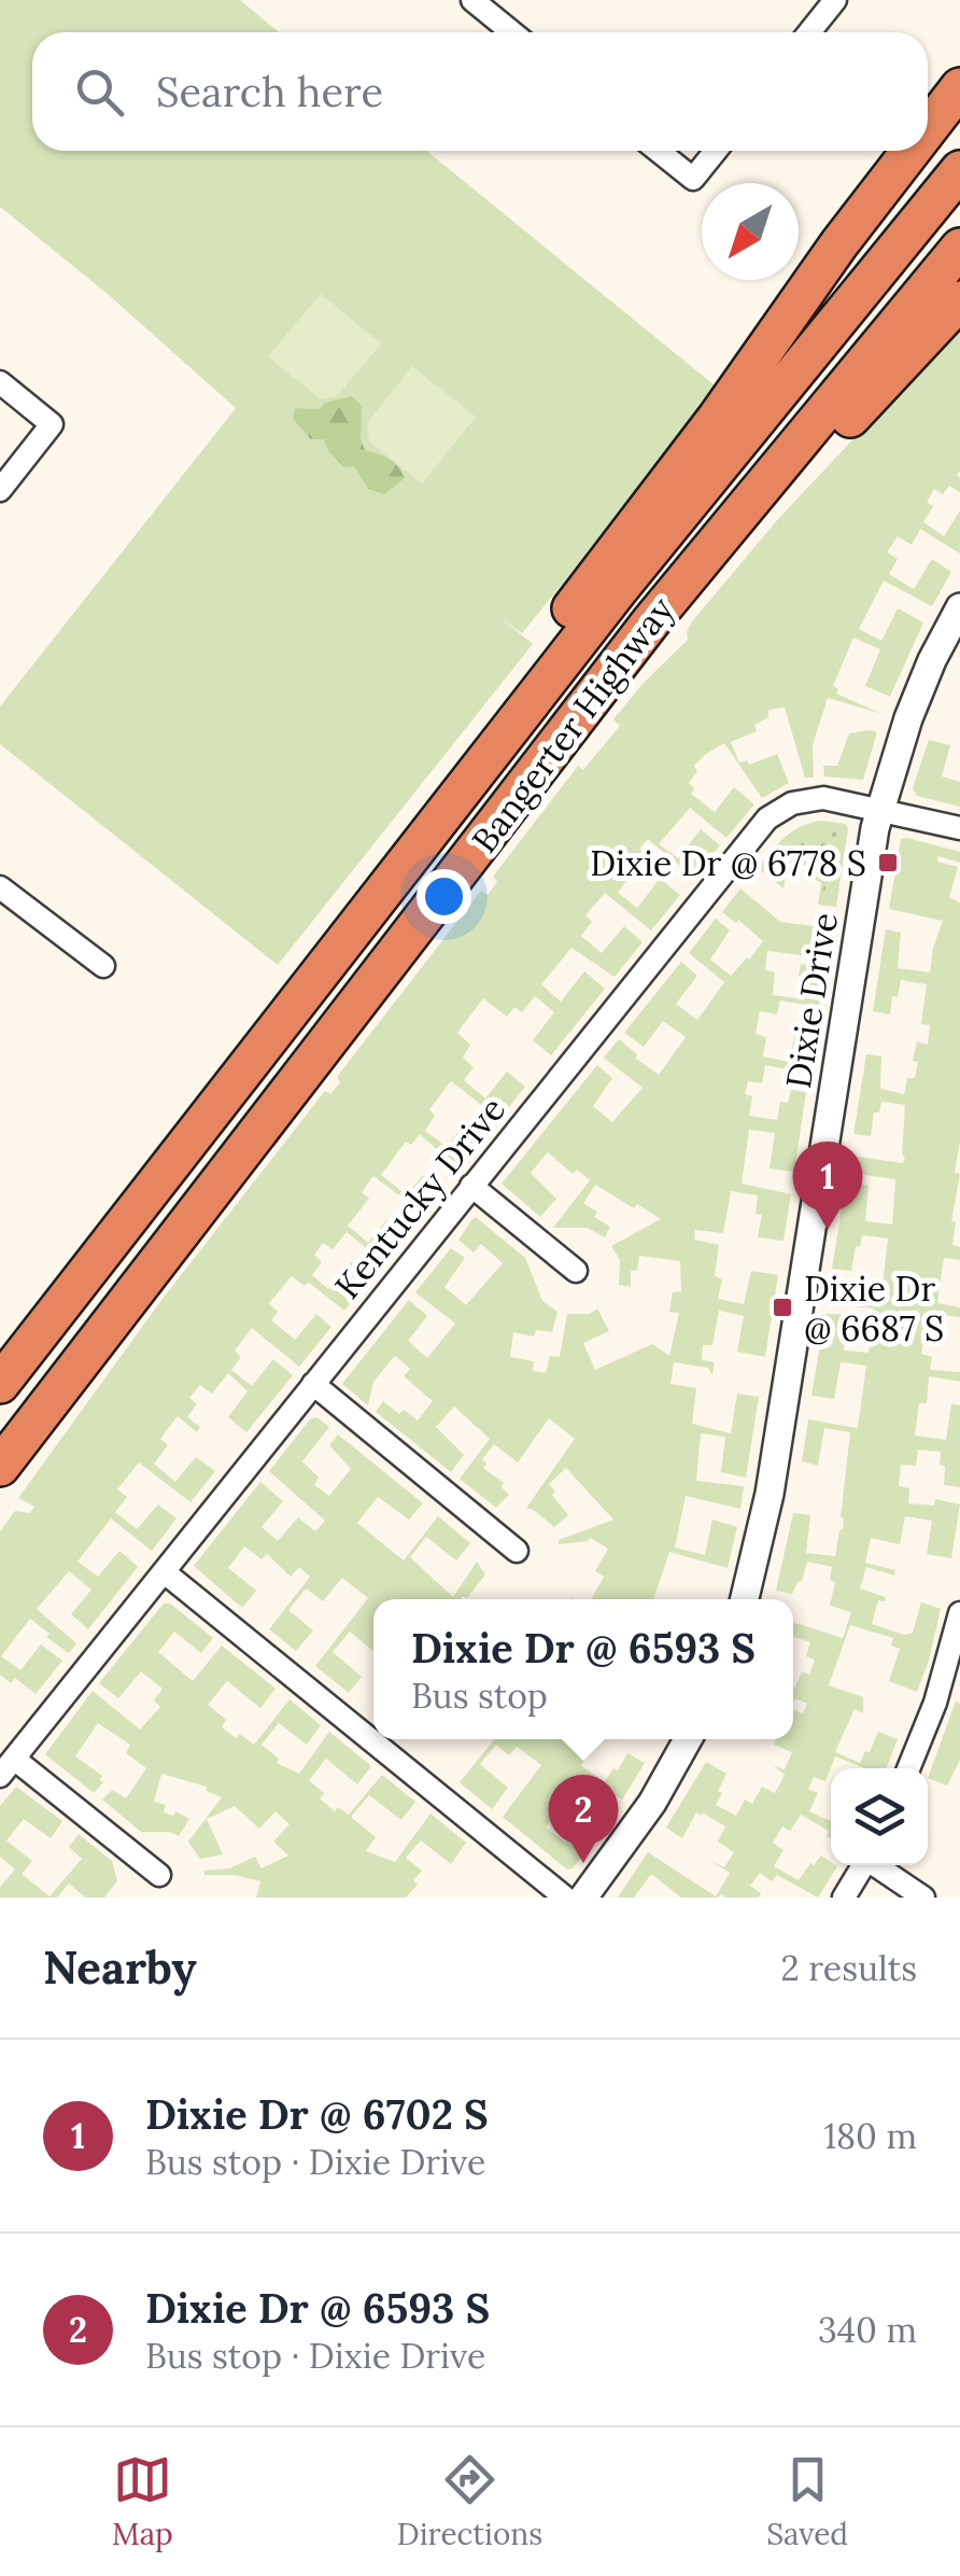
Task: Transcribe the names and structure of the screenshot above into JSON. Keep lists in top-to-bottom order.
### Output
{
  "streets": {
    "highway": ["Bangerter Highway"],
    "street": ["Dixie Drive", "Kentucky Drive"]
  },
  "crossings": [
    ["Dixie Drive", "Kentucky Drive"]
  ],
  "places": {
    "transit": ["Dixie Dr @ 6778 S", "Dixie Dr @ 6687 S"]
  },
  "north": "bottom left",
  "page": {
    "search": "Search here",
    "pins": ["1", "2"],
    "popup": ["Dixie Dr @ 6593 S", "Bus stop"],
    "heading": ["Nearby", "2 results"],
    "list": [
      {
        "mark": "1",
        "name": "Dixie Dr @ 6702 S",
        "note": "Bus stop · Dixie Drive",
        "value": "180 m"
      },
      {
        "mark": "2",
        "name": "Dixie Dr @ 6593 S",
        "note": "Bus stop · Dixie Drive",
        "value": "340 m"
      }
    ],
    "nav": ["Map", "Directions", "Saved"]
  }
}
